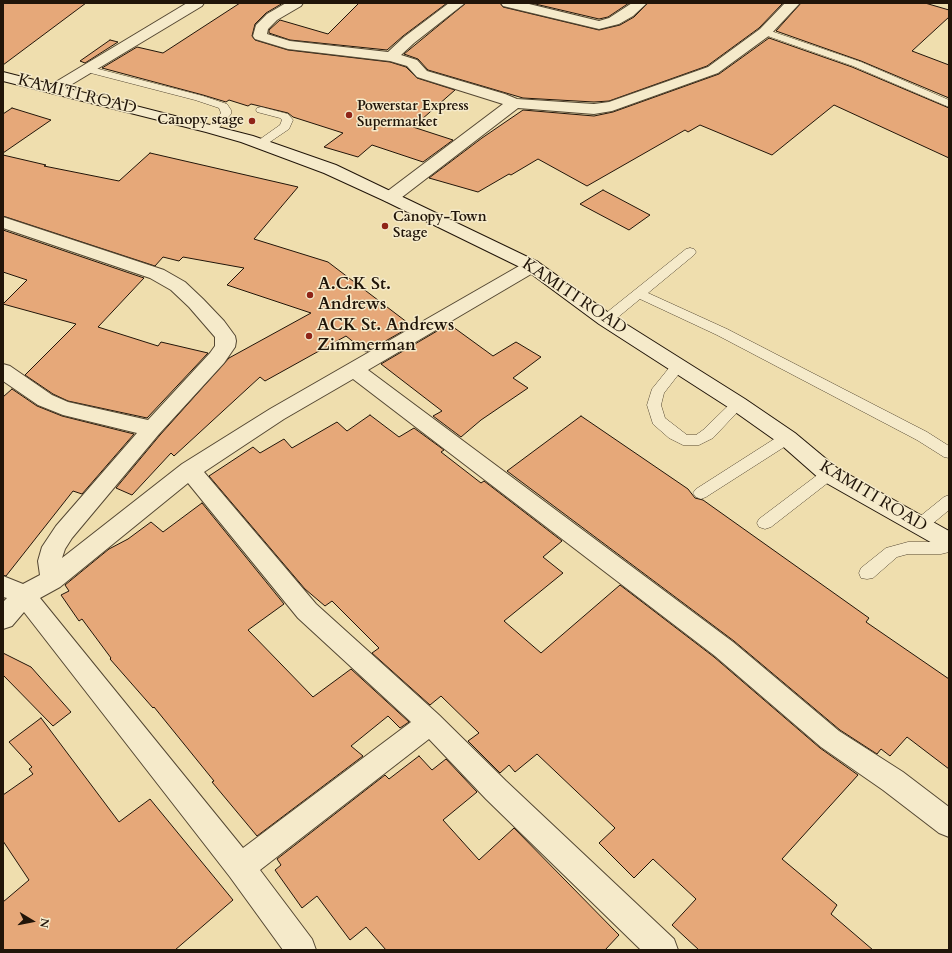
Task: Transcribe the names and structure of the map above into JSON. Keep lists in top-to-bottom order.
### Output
{
  "streets": {
    "street": ["KAMITI ROAD"]
  },
  "places": [
    "Powerstar Express Supermarket",
    "Canopy stage",
    "Canopy-Town Stage",
    "A.C.K St. Andrews",
    "ACK St. Andrews Zimmerman"
  ],
  "north": "right"
}
